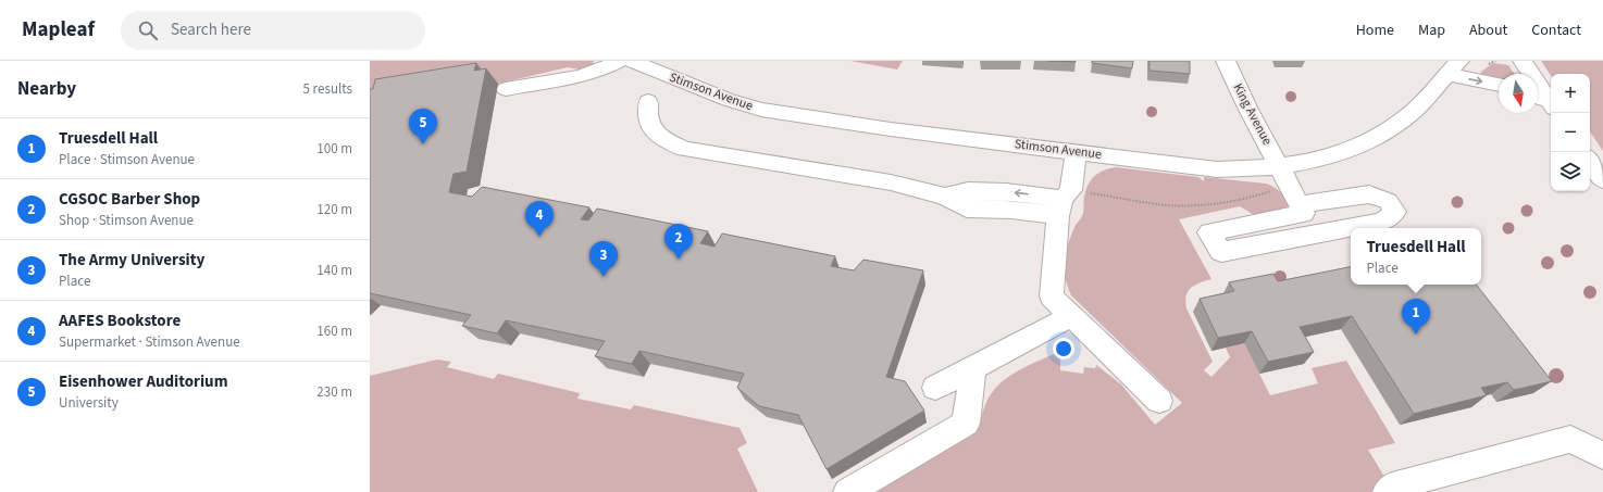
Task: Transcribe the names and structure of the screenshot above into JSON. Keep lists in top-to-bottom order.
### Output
{
  "streets": {
    "street": ["Stimson Avenue", "King Avenue"]
  },
  "crossings": [
    ["Stimson Avenue", "King Avenue"]
  ],
  "north": "bottom",
  "page": {
    "header": "Mapleaf",
    "search": "Search here",
    "nav": [
      "Home",
      "Map",
      "About",
      "Contact"
    ],
    "heading": ["Nearby", "5 results"],
    "map_buttons": ["+", "−"],
    "pins": [
      "5",
      "4",
      "2",
      "3",
      "1"
    ],
    "list": [
      {
        "mark": "1",
        "name": "Truesdell Hall",
        "note": "Place · Stimson Avenue",
        "value": "100 m"
      },
      {
        "mark": "2",
        "name": "CGSOC Barber Shop",
        "note": "Shop · Stimson Avenue",
        "value": "120 m"
      },
      {
        "mark": "3",
        "name": "The Army University",
        "note": "Place",
        "value": "140 m"
      },
      {
        "mark": "4",
        "name": "AAFES Bookstore",
        "note": "Supermarket · Stimson Avenue",
        "value": "160 m"
      },
      {
        "mark": "5",
        "name": "Eisenhower Auditorium",
        "note": "University",
        "value": "230 m"
      }
    ],
    "popup": ["Truesdell Hall", "Place"]
  }
}
